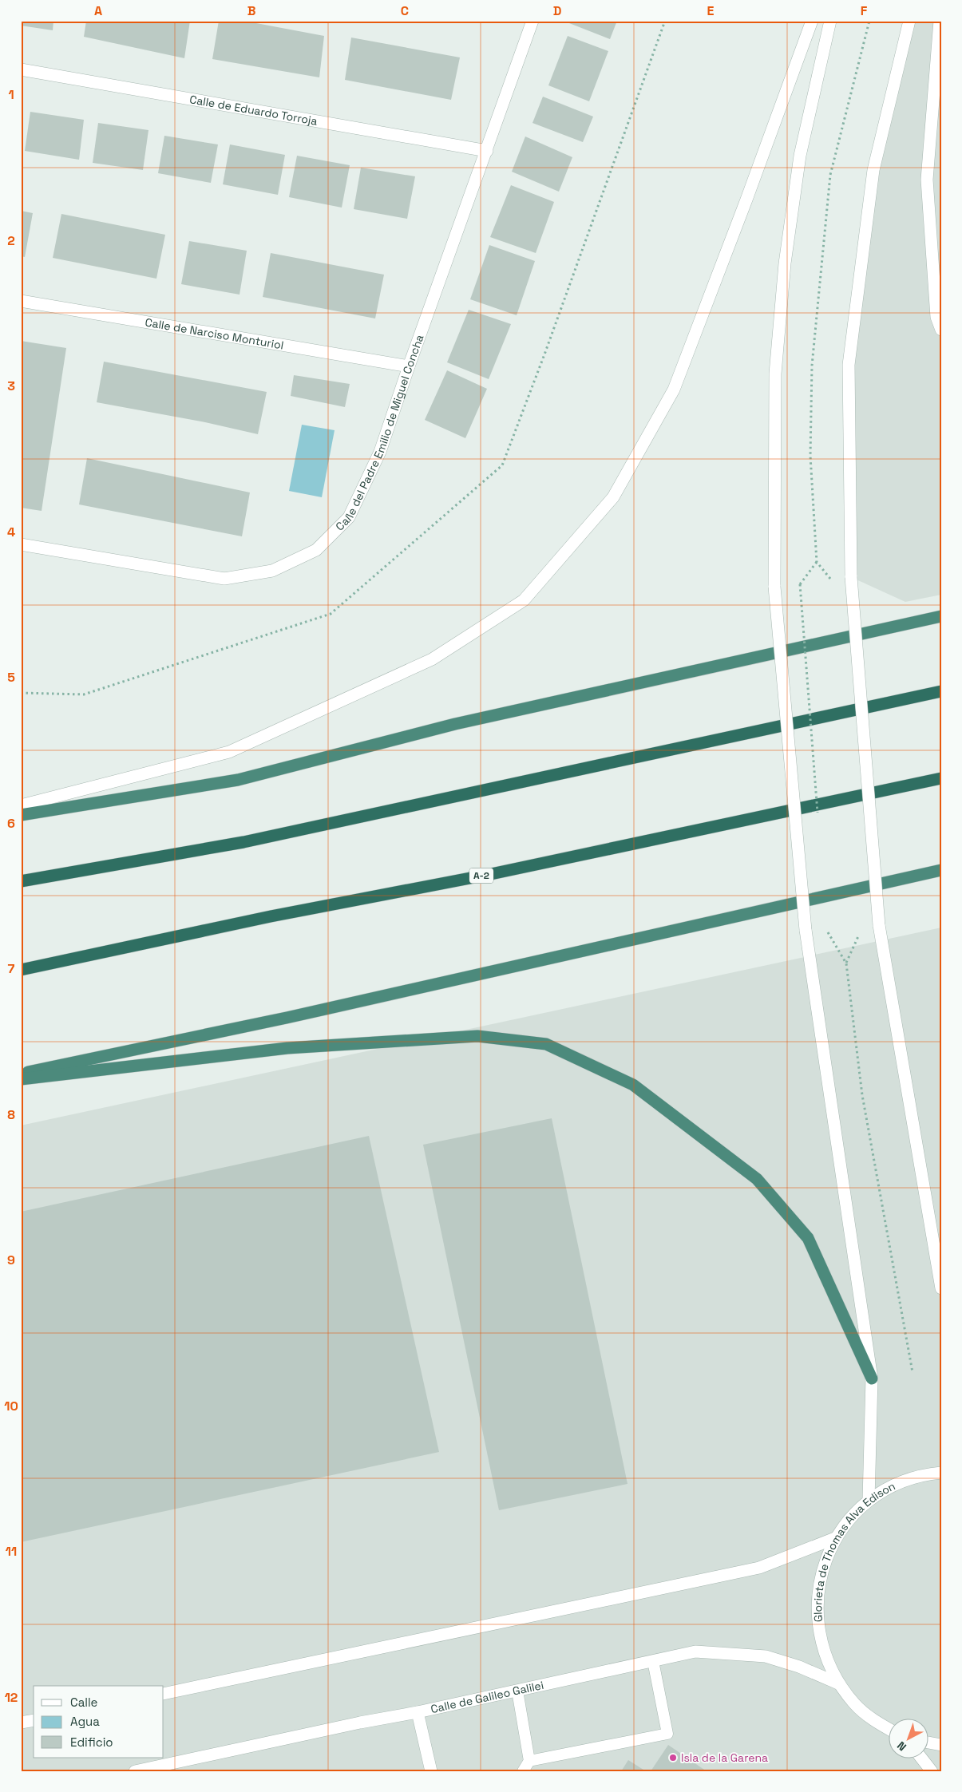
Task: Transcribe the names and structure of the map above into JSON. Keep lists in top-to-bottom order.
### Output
{
  "streets": {
    "highway": ["A-2"],
    "street": [
      "Calle de Eduardo Torroja",
      "Calle de Narciso Monturiol",
      "Calle del Padre Emilio de Miguel Concha",
      "Glorieta de Thomas Alva Edison",
      "Calle de Galileo Galilei"
    ]
  },
  "crossings": [
    ["Calle de Eduardo Torroja", "Calle del Padre Emilio de Miguel Concha"],
    ["Calle de Narciso Monturiol", "Calle del Padre Emilio de Miguel Concha"],
    ["Glorieta de Thomas Alva Edison", "Calle de Galileo Galilei"]
  ],
  "places": ["Isla de la Garena"],
  "legend": ["Calle", "Agua", "Edificio"],
  "north": "bottom left",
  "grid": {
    "columns": [
      "A",
      "B",
      "C",
      "D",
      "E",
      "F"
    ],
    "rows": [
      "1",
      "2",
      "3",
      "4",
      "5",
      "6",
      "7",
      "8",
      "9",
      "10",
      "11",
      "12"
    ]
  }
}
